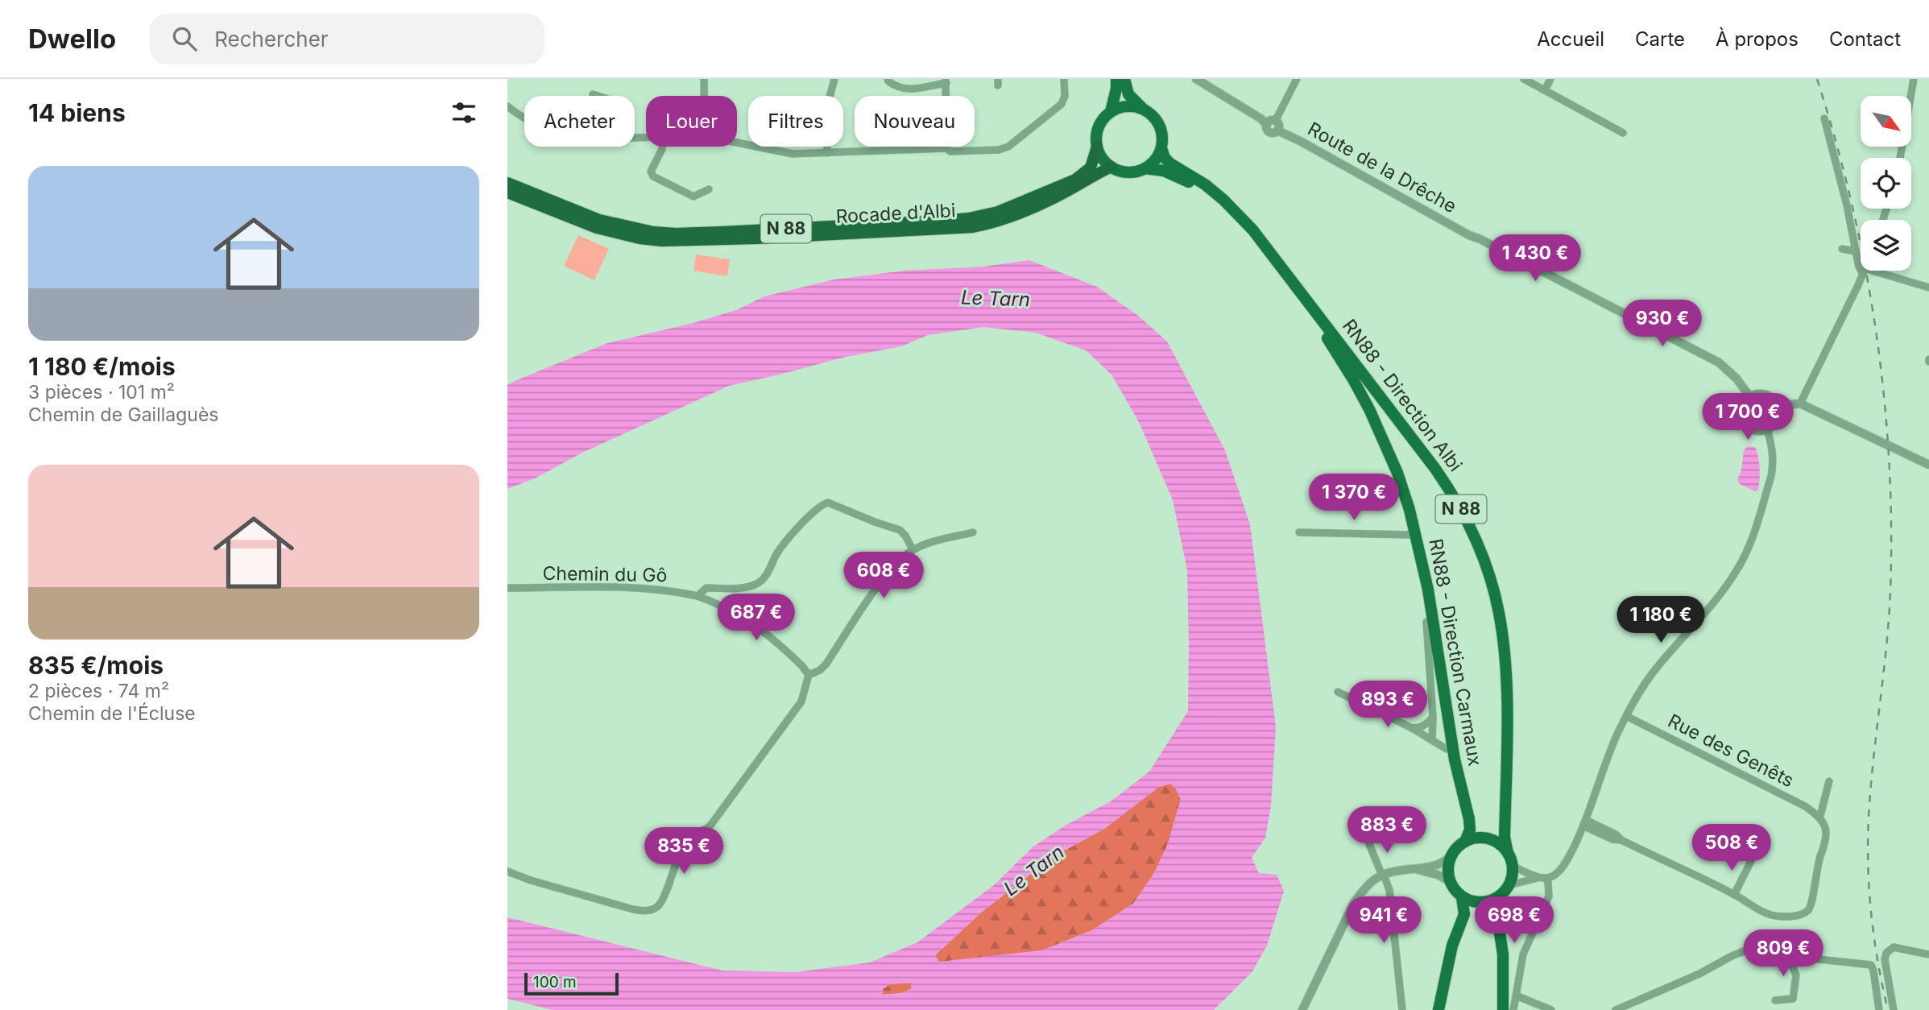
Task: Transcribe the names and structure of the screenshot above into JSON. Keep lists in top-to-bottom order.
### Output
{
  "streets": {
    "highway": ["Rocade d'Albi", "N 88"],
    "main road": ["RN88 - Direction Albi", "RN88 - Direction Carmaux"],
    "street": ["Route de la Drêche", "Chemin du Gô", "Rue des Genêts"]
  },
  "crossings": [
    ["Rocade d'Albi", "RN88 - Direction Albi"],
    ["Rocade d'Albi", "RN88 - Direction Carmaux"],
    ["RN88 - Direction Albi", "RN88 - Direction Carmaux"]
  ],
  "water": ["Le Tarn"],
  "scale_bar": "100 m",
  "north": "bottom right",
  "page": {
    "header": "Dwello",
    "search": "Rechercher",
    "nav": [
      "Accueil",
      "Carte",
      "À propos",
      "Contact"
    ],
    "heading": "14 biens",
    "chip": [
      "Acheter",
      "Louer",
      "Filtres",
      "Nouveau"
    ],
    "list": [
      {
        "name": "1 180 €/mois",
        "note": "3 pièces · 101 m² · Chemin de Gaillaguès"
      },
      {
        "name": "835 €/mois",
        "note": "2 pièces · 74 m² · Chemin de l'Écluse"
      }
    ],
    "price": [
      "1 430 €",
      "930 €",
      "1 700 €",
      "1 370 €",
      "608 €",
      "687 €",
      "1 180 €",
      "893 €",
      "883 €",
      "508 €",
      "835 €",
      "941 €",
      "698 €",
      "809 €"
    ],
    "scale": "100 m"
  }
}
